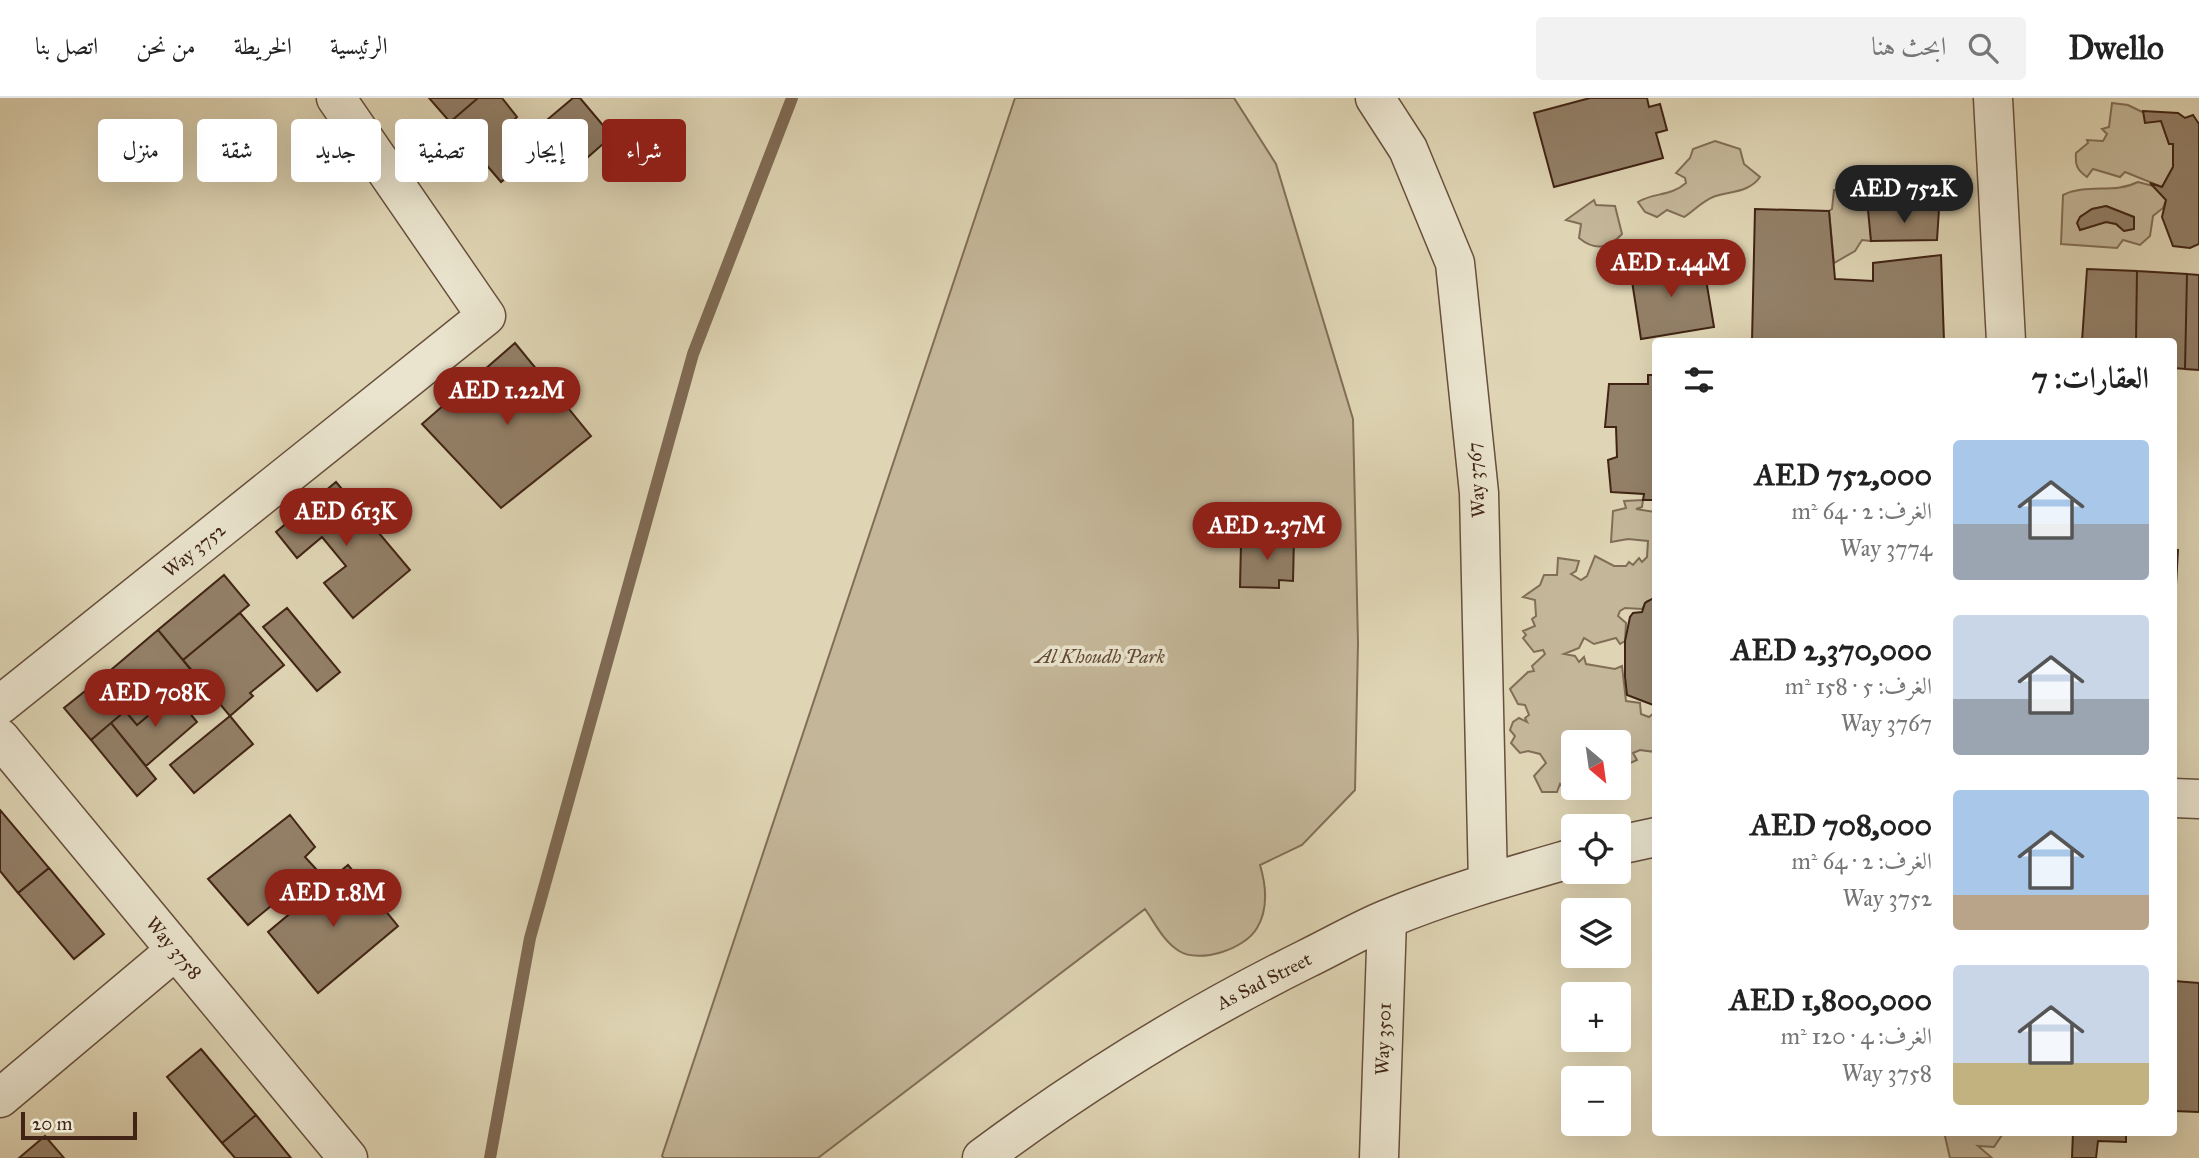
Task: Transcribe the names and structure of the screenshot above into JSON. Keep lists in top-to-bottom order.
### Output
{
  "streets": {
    "street": [
      "Way 3767",
      "Way 3752",
      "Way 3758",
      "As Sad Street",
      "Way 3501"
    ]
  },
  "crossings": [
    ["Way 3767", "As Sad Street"],
    ["As Sad Street", "Way 3501"]
  ],
  "parks": ["Al Khoudh Park"],
  "scale_bar": "20 m",
  "north": "bottom right",
  "page": {
    "header": "Dwello",
    "search": "ابحث هنا",
    "nav": [
      "الرئيسية",
      "الخريطة",
      "من نحن",
      "اتصل بنا"
    ],
    "chip": [
      "شراء",
      "إيجار",
      "تصفية",
      "جديد",
      "شقة",
      "منزل"
    ],
    "price": [
      "AED 752K",
      "AED 1.44M",
      "AED 1.22M",
      "AED 613K",
      "AED 2.37M",
      "AED 708K",
      "AED 1.8M"
    ],
    "heading": "العقارات: 7",
    "list": [
      {
        "name": "AED 752,000",
        "note": "الغرف: 2 · 64 m² · Way 3774"
      },
      {
        "name": "AED 2,370,000",
        "note": "الغرف: 5 · 158 m² · Way 3767"
      },
      {
        "name": "AED 708,000",
        "note": "الغرف: 2 · 64 m² · Way 3752"
      },
      {
        "name": "AED 1,800,000",
        "note": "الغرف: 4 · 120 m² · Way 3758"
      }
    ],
    "map_buttons": ["+", "−"],
    "scale": "20 m"
  }
}
